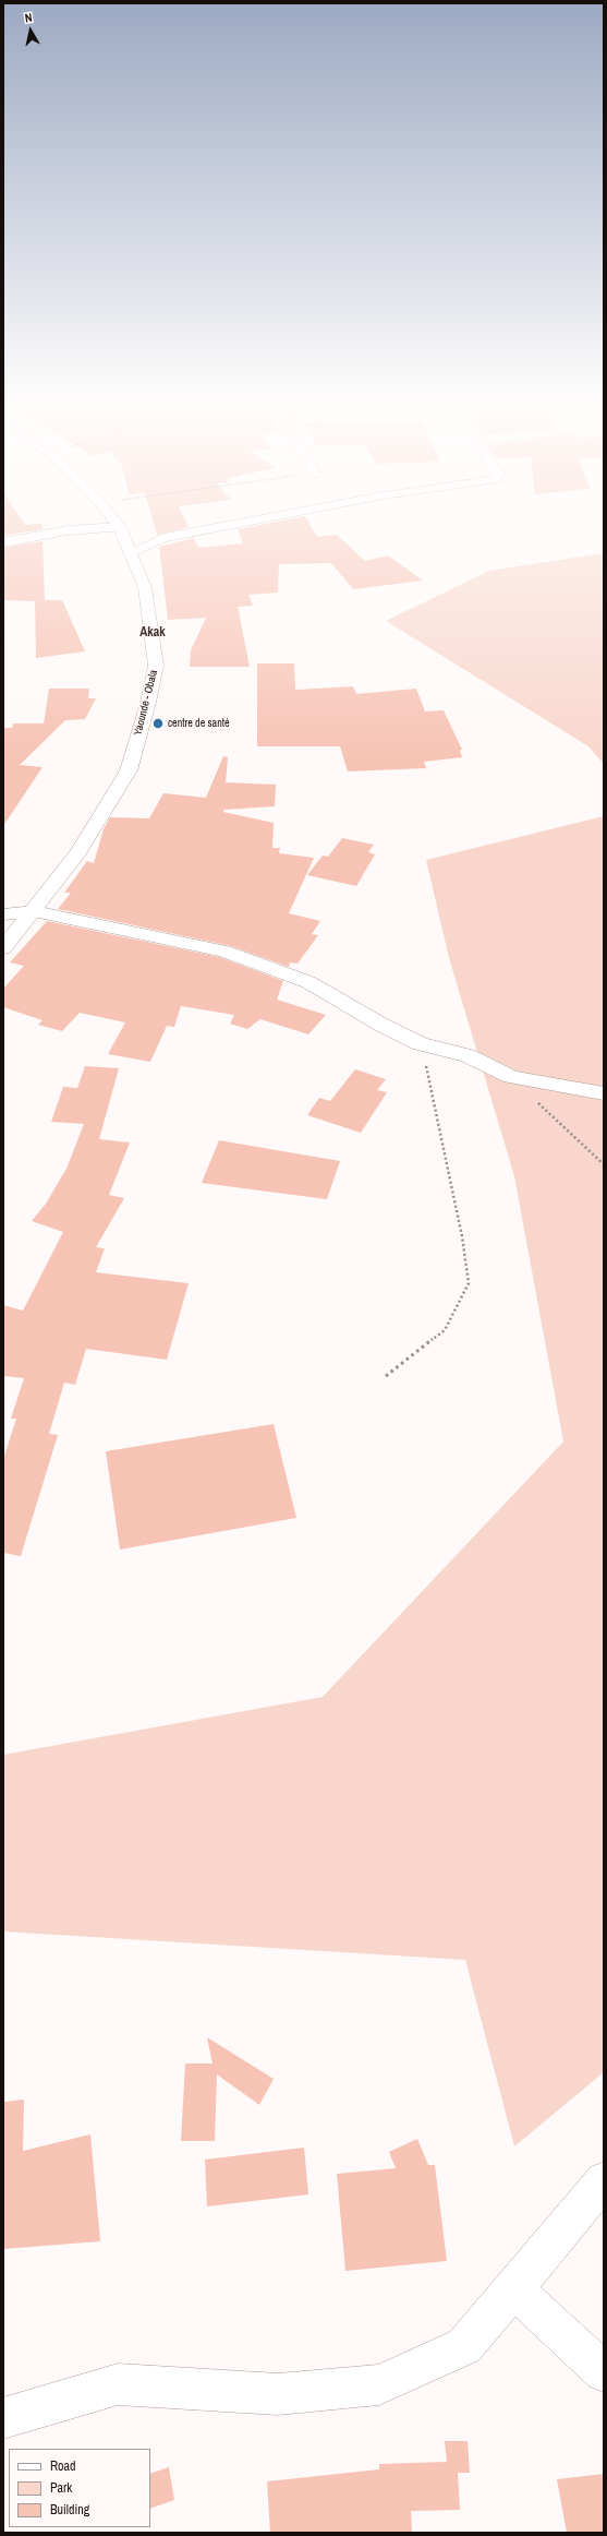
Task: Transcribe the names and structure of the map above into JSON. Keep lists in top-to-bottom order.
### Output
{
  "streets": {
    "main road": ["Yaounde - Obala"]
  },
  "districts": ["Akak"],
  "places": ["centre de santé"],
  "legend": ["Road", "Park", "Building"],
  "north": "top"
}
